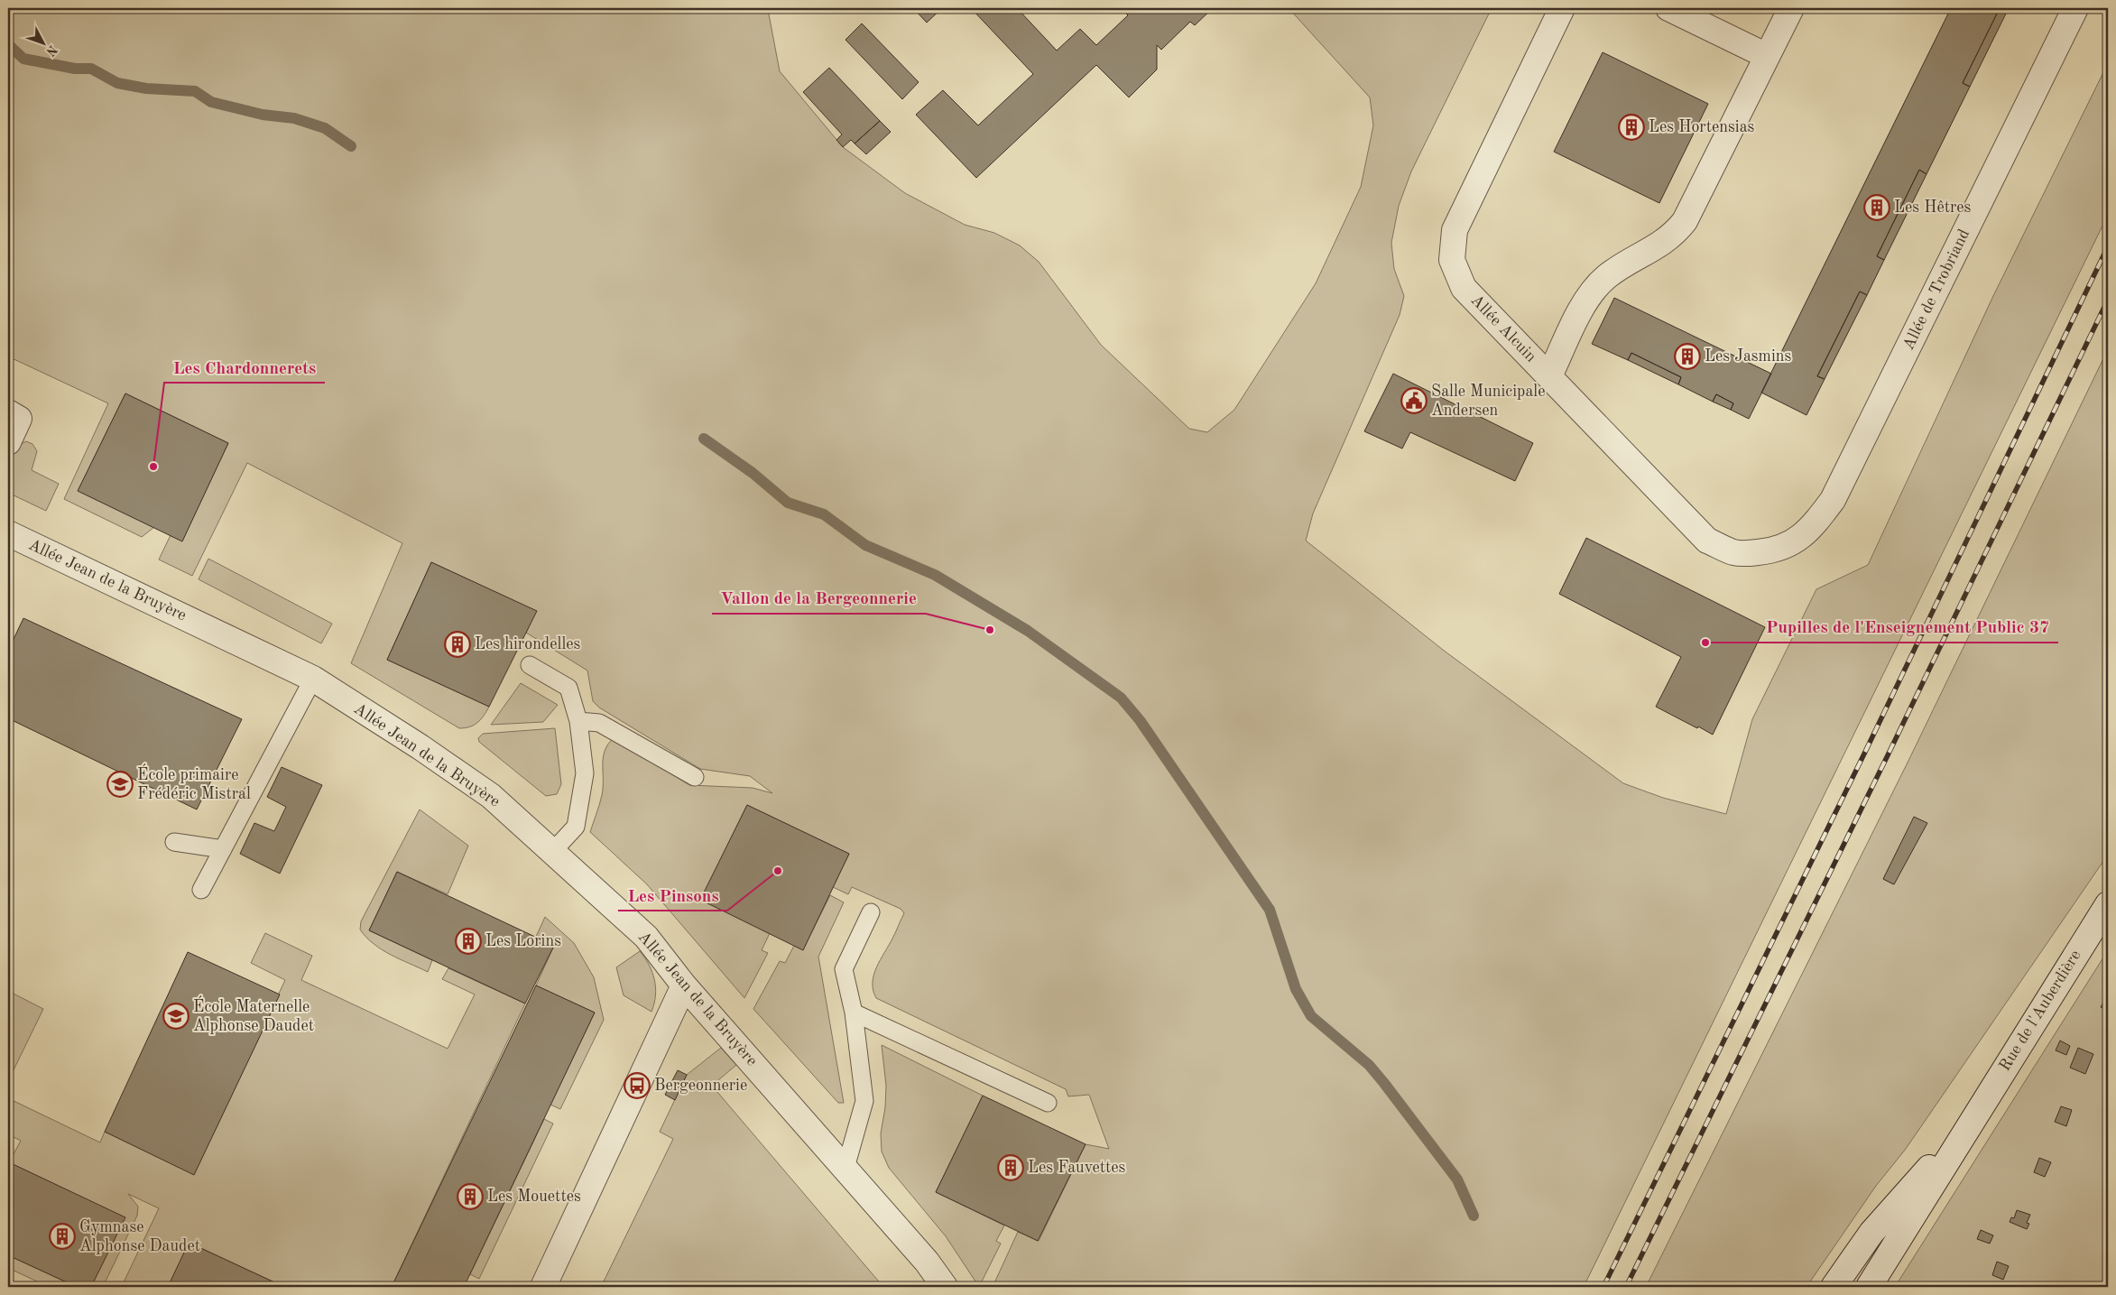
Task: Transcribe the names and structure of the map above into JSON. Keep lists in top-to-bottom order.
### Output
{
  "streets": {
    "street": [
      "Allée de Trobriand",
      "Allée Alcuin",
      "Allée Jean de la Bruyère",
      "Rue de l'Auberdière"
    ]
  },
  "crossings": [
    ["Allée de Trobriand", "Allée Alcuin"]
  ],
  "places": {
    "building": [
      "Les Hortensias",
      "Les Hêtres",
      "Les Jasmins",
      "Les hirondelles",
      "Les Lorins",
      "Les Fauvettes",
      "Les Mouettes",
      "Gymnase Alphonse Daudet"
    ],
    "public building": ["Salle Municipale Andersen"],
    "other": [
      "Les Chardonnerets",
      "Vallon de la Bergeonnerie",
      "Pupilles de l'Enseignement Public 37",
      "Les Pinsons"
    ],
    "school or university": ["École primaire Frédéric Mistral", "École Maternelle Alphonse Daudet"],
    "bus stop": ["Bergeonnerie"]
  },
  "north": "bottom right"
}
